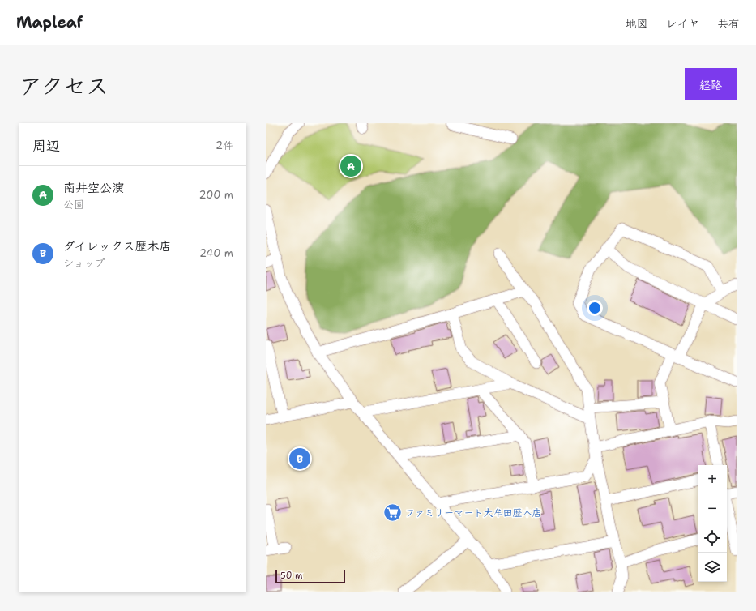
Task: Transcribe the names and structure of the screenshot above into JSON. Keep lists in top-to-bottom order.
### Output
{
  "places": {
    "supermarket": ["ファミリーマート大牟田歴木店"]
  },
  "scale_bar": "50 m",
  "page": {
    "header": "Mapleaf",
    "nav": ["地図", "レイヤ", "共有"],
    "title": "アクセス",
    "buttons": "経路",
    "heading": ["周辺", "2件"],
    "pins": ["A", "B"],
    "list": [
      {
        "mark": "A",
        "name": "南井空公演",
        "note": "公園",
        "value": "200 m"
      },
      {
        "mark": "B",
        "name": "ダイレックス歴木店",
        "note": "ショップ",
        "value": "240 m"
      }
    ],
    "map_buttons": ["+", "−"],
    "scale": "50 m"
  }
}
